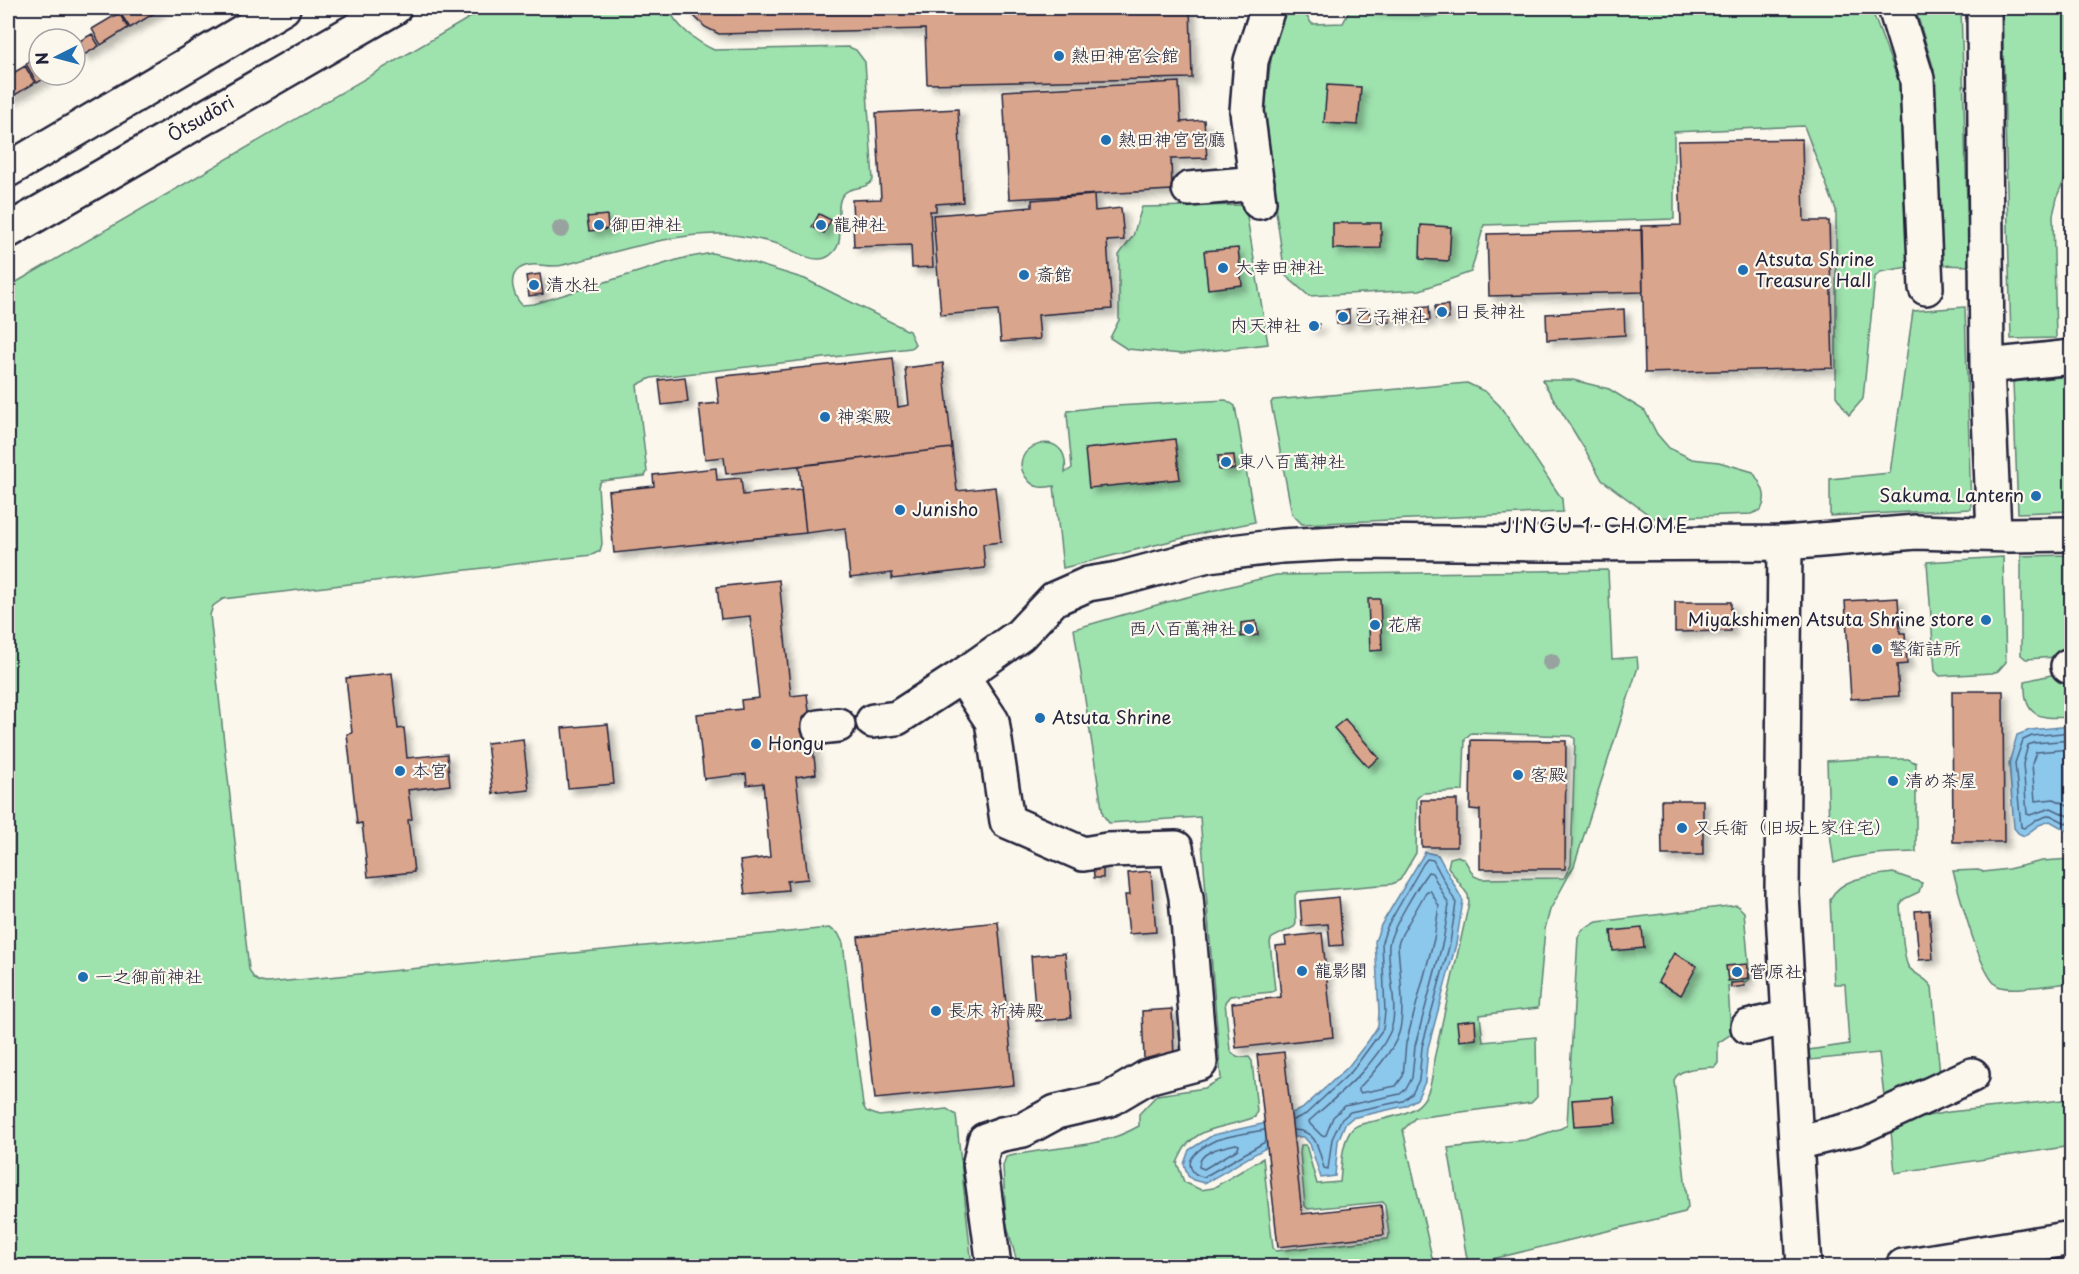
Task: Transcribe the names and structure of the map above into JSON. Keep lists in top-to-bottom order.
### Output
{
  "streets": {
    "main road": ["Ōtsudōri"]
  },
  "districts": ["JINGU 1-CHOME"],
  "places": [
    "熱田神宮会館",
    "熱田神宮宮廳",
    "御田神社",
    "龍神社",
    "大幸田神社",
    "Atsuta Shrine Treasure Hall",
    "斎館",
    "清水社",
    "日長神社",
    "乙子神社",
    "内天神社",
    "神楽殿",
    "東八百萬神社",
    "Sakuma Lantern",
    "Junisho",
    "Miyakshimen Atsuta Shrine store",
    "花席",
    "西八百萬神社",
    "警衛詰所",
    "Atsuta Shrine",
    "Hongu",
    "本宮",
    "客殿",
    "清め茶屋",
    "又兵衛（旧坂上家住宅）",
    "龍影閣",
    "菅原社",
    "一之御前神社",
    "長床 祈祷殿"
  ],
  "north": "left"
}
